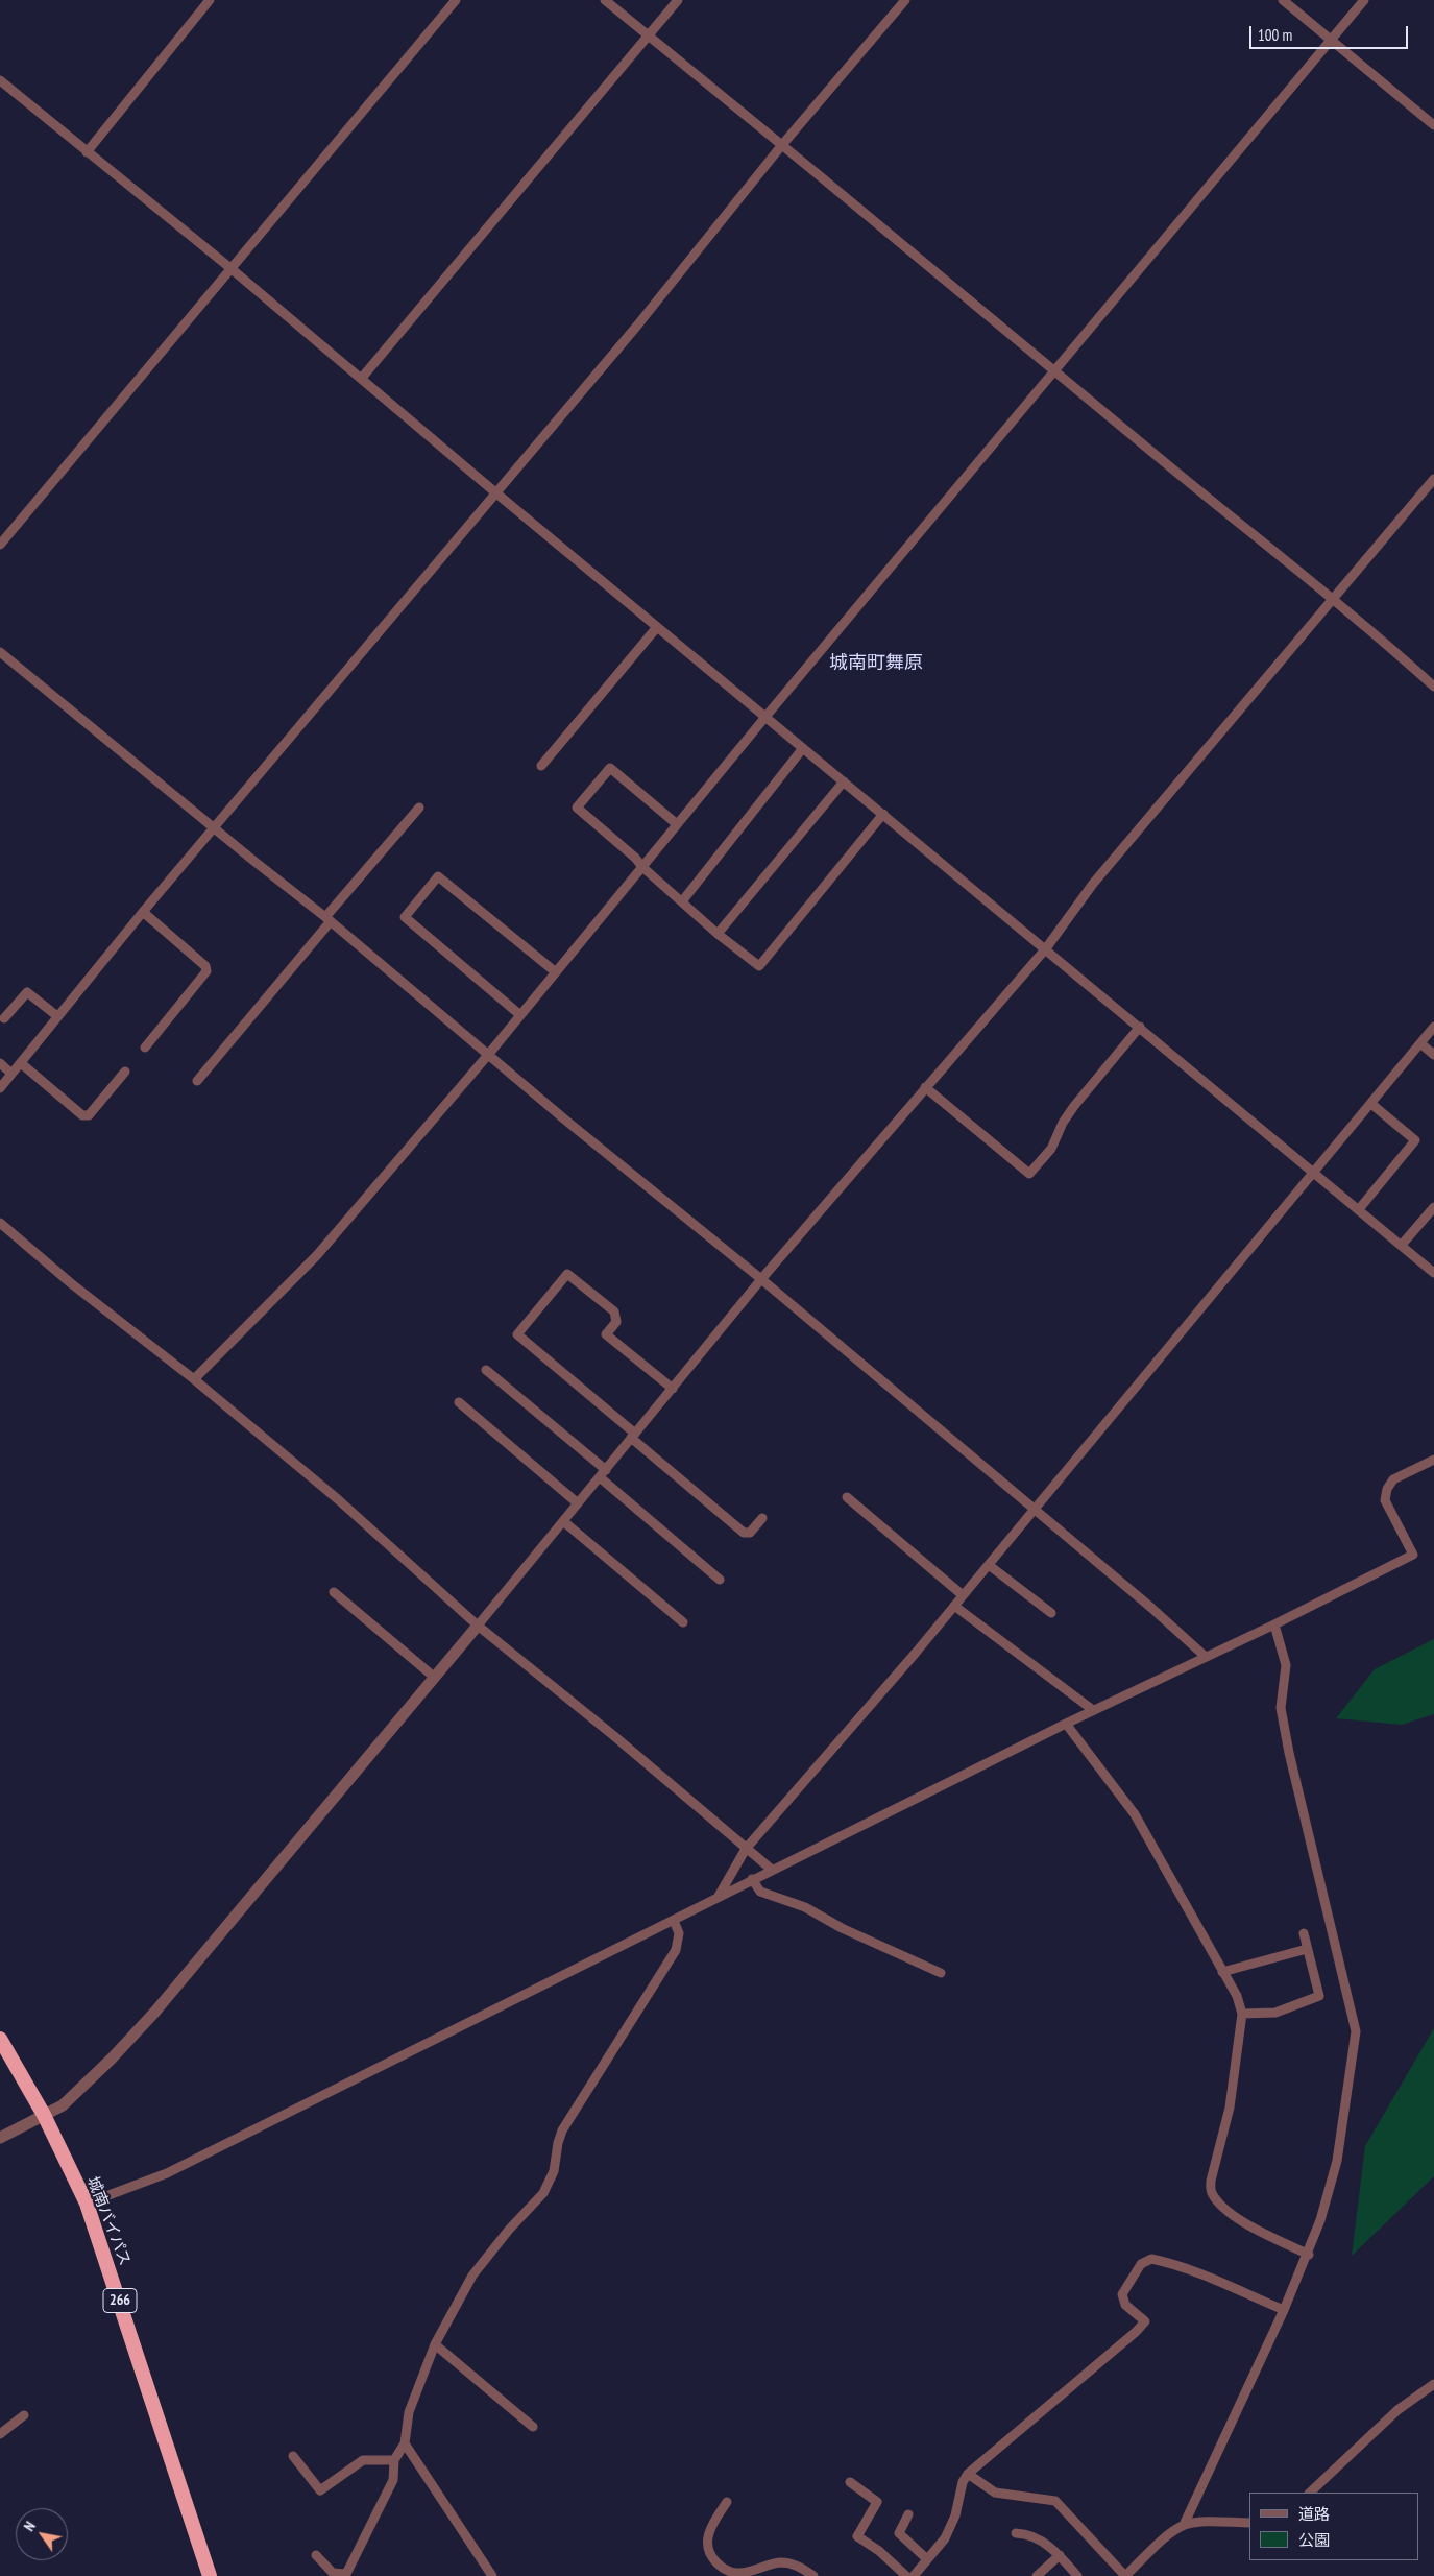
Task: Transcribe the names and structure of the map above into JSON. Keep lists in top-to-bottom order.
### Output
{
  "streets": {
    "highway": ["城南バイパス", "266"]
  },
  "districts": ["城南町舞原"],
  "legend": ["道路", "公園"],
  "scale_bar": "100 m",
  "north": "top left"
}
